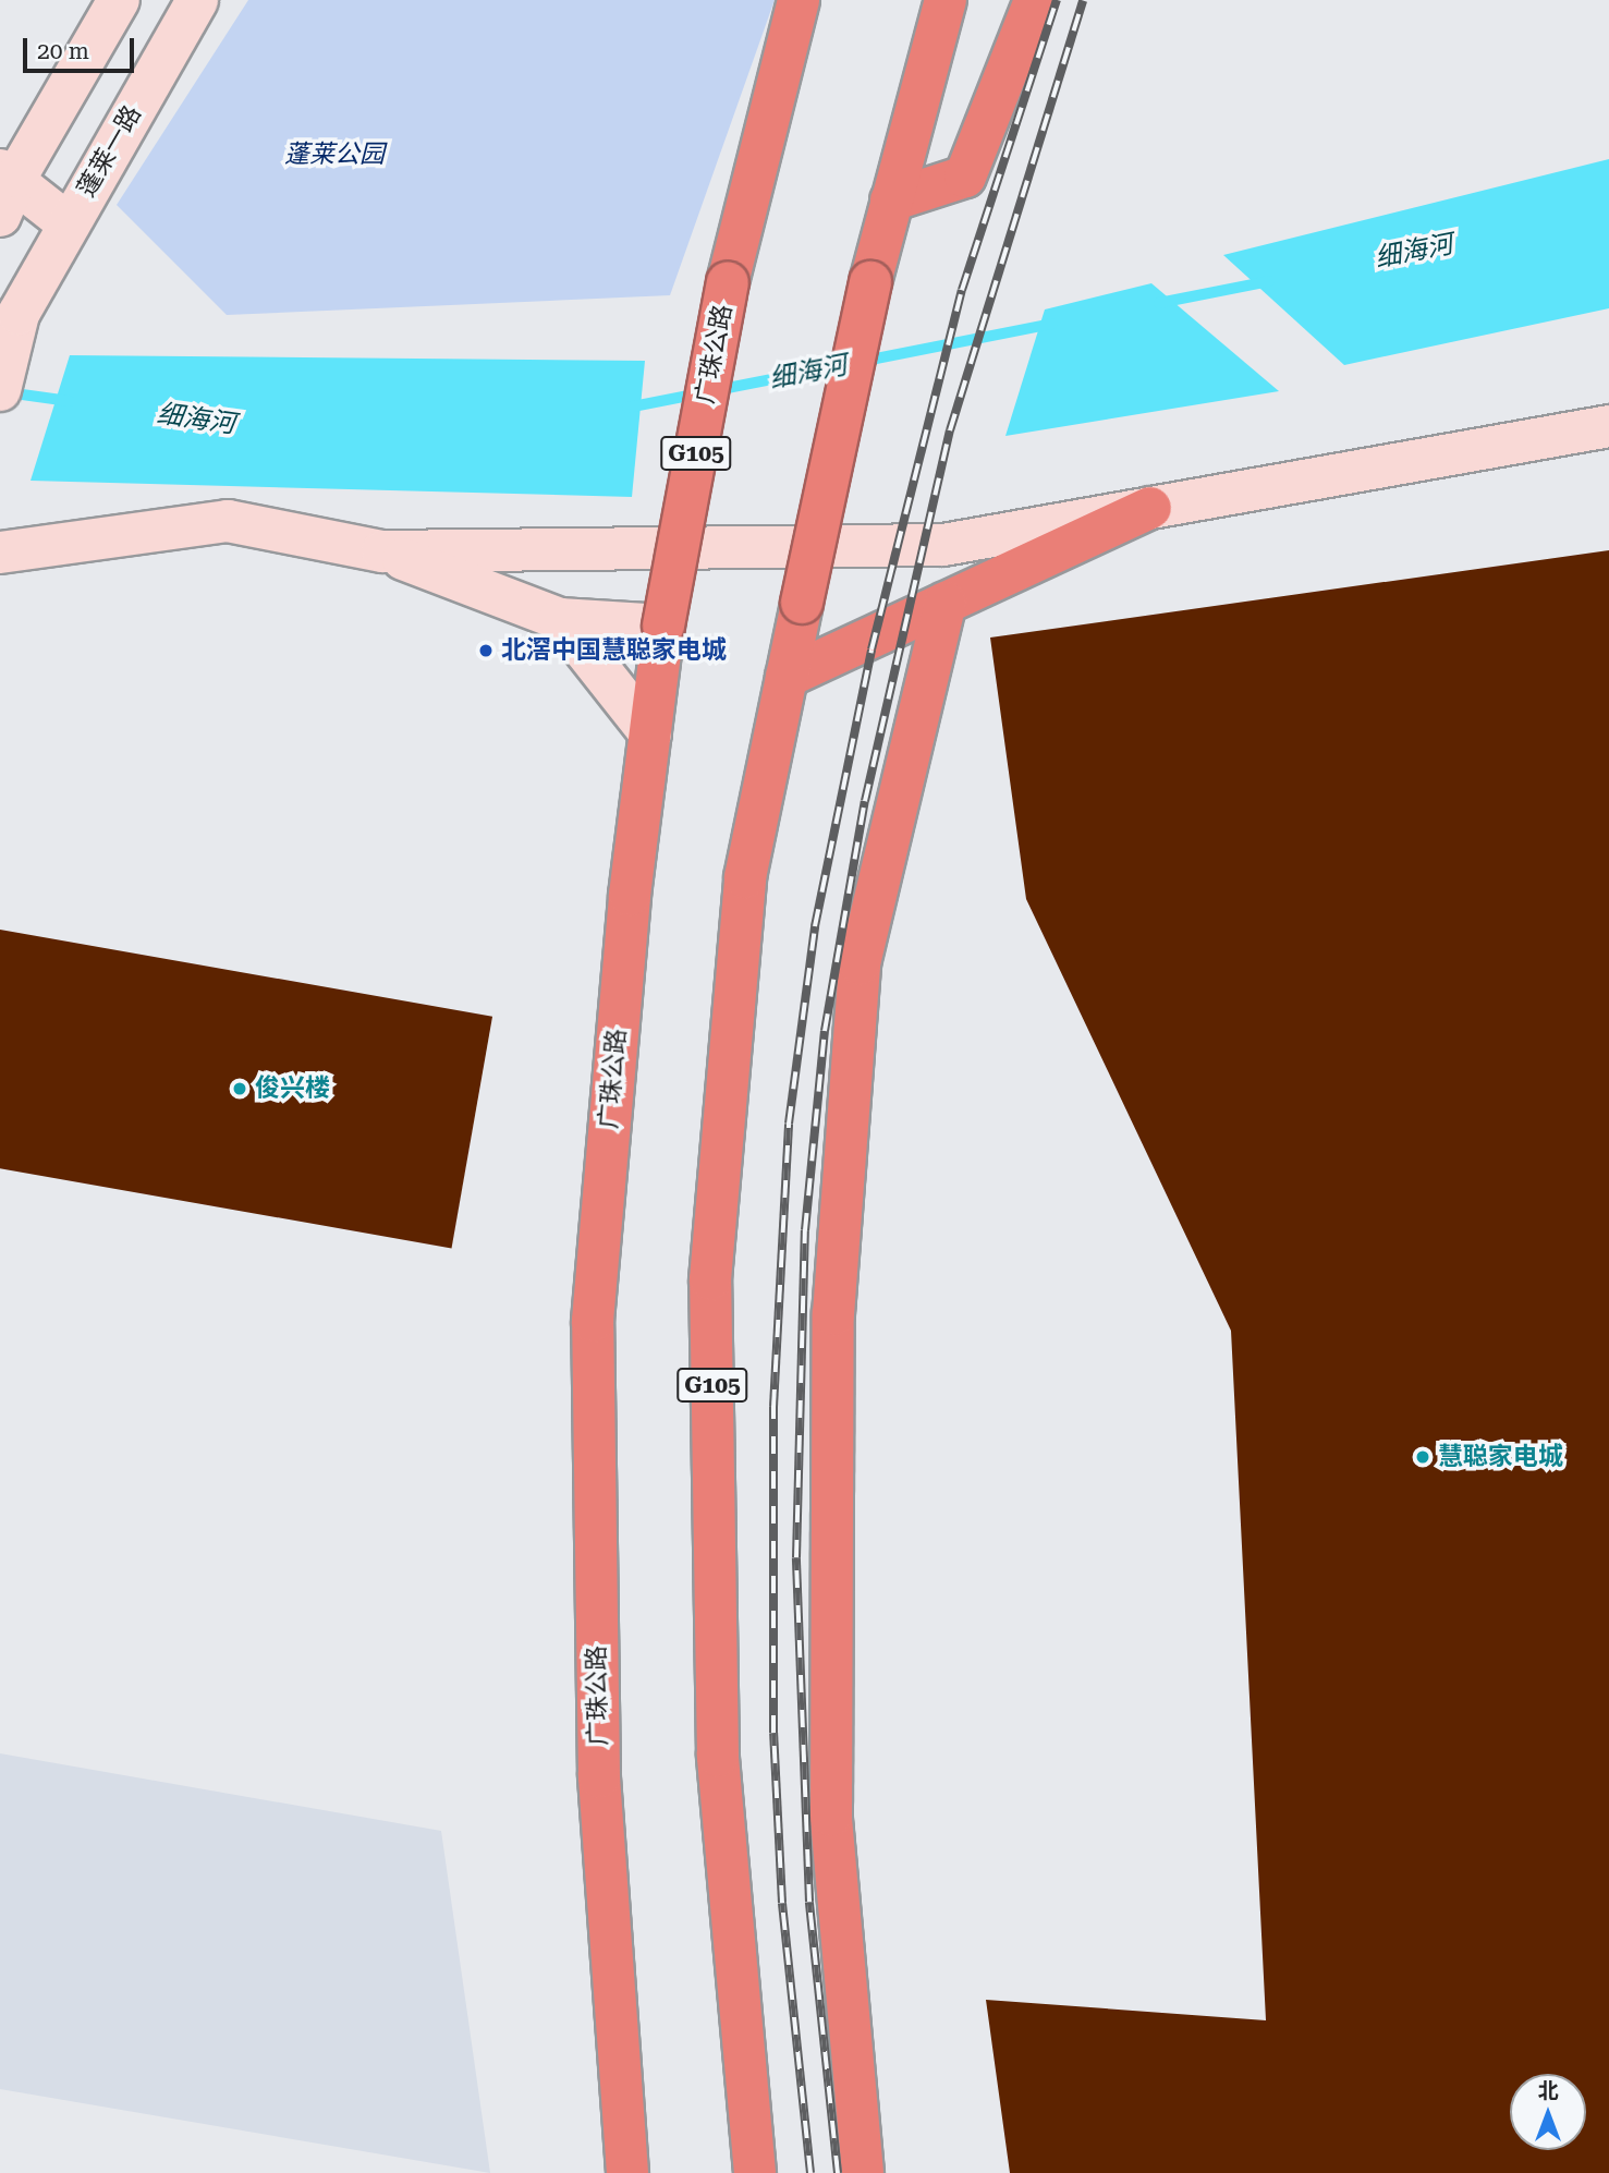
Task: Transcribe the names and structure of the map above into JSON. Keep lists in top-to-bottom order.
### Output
{
  "streets": {
    "highway": ["广珠公路", "G105"],
    "street": ["蓬莱一路"]
  },
  "water": ["细海河"],
  "parks": ["蓬莱公园"],
  "places": ["北滘中国慧聪家电城", "俊兴楼", "慧聪家电城"],
  "scale_bar": "20 m",
  "north": "top"
}
